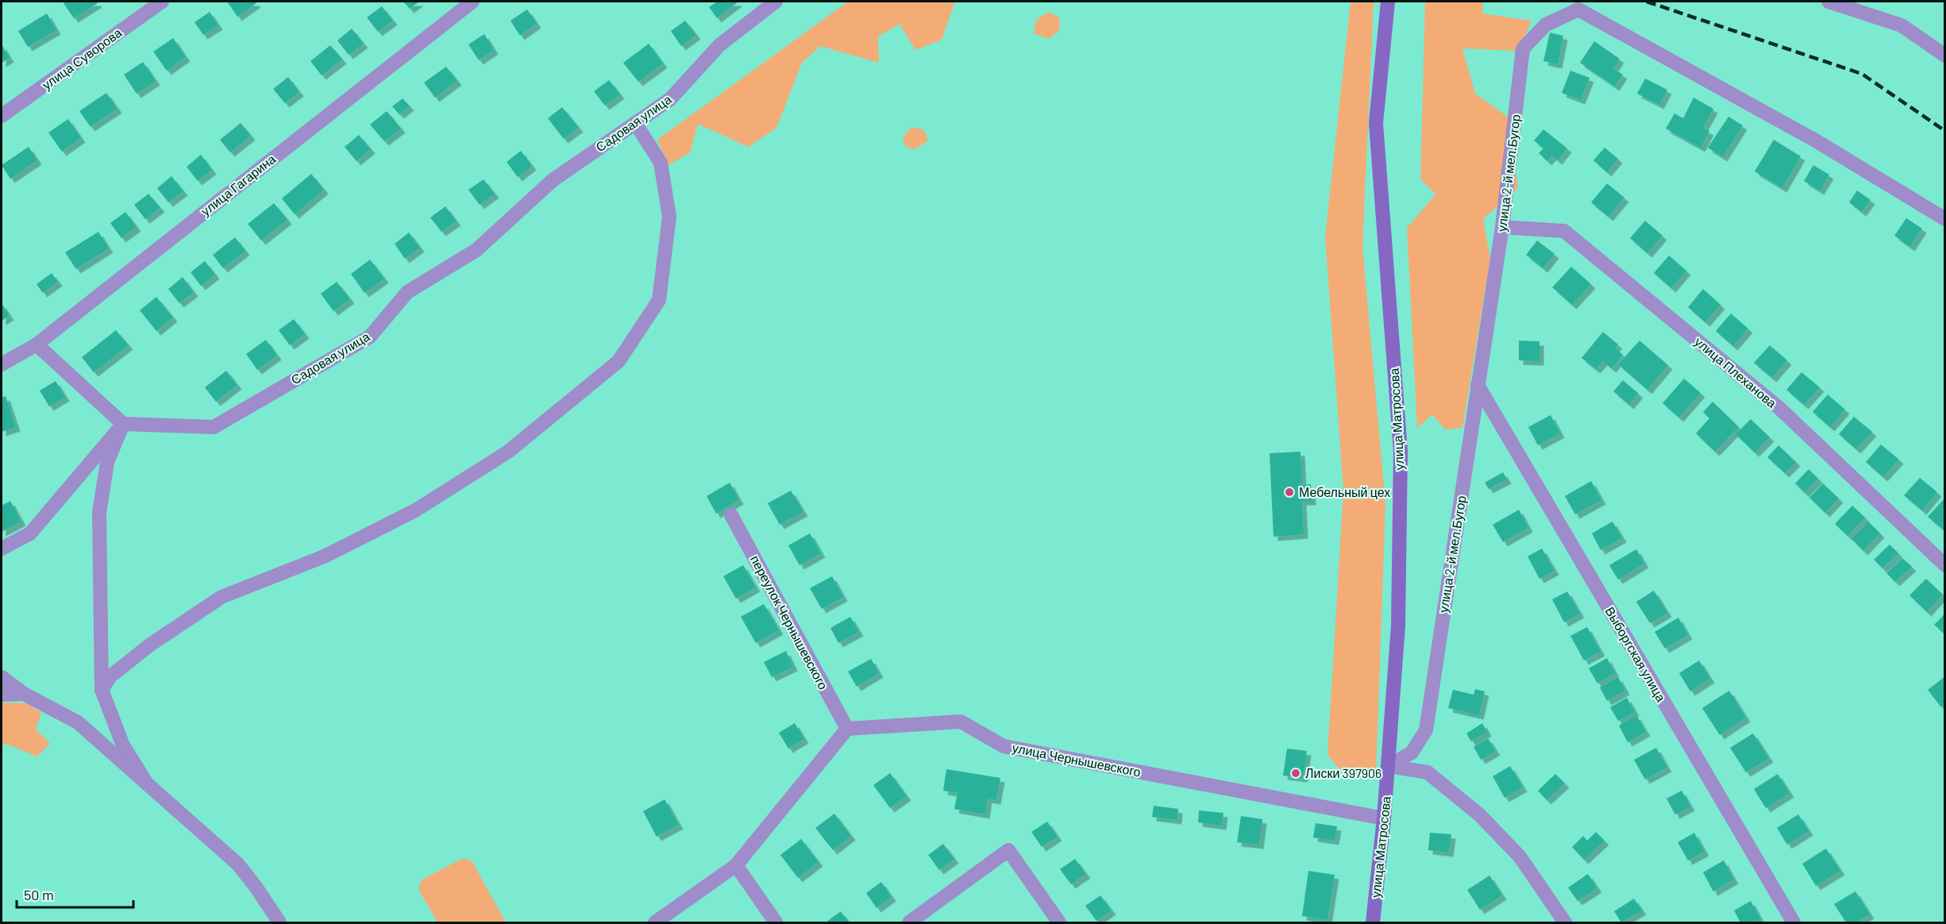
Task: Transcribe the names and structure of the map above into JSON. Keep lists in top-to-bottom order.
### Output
{
  "streets": {
    "main road": ["улица Матросова"],
    "street": [
      "улица Суворова",
      "Садовая улица",
      "улица 2-й мел.Бугор",
      "улица Гагарина",
      "улица Плеханова",
      "переулок Чернышевского",
      "Выборгская улица",
      "улица Чернышевского"
    ]
  },
  "crossings": [
    ["улица 2-й мел.Бугор", "улица Плеханова"],
    ["улица 2-й мел.Бугор", "улица Матросова"],
    ["улица 2-й мел.Бугор", "Выборгская улица"],
    ["улица Матросова", "улица Чернышевского"],
    ["переулок Чернышевского", "улица Чернышевского"]
  ],
  "places": ["Мебельный цех", "Лиски 397906"],
  "scale_bar": "50 m"
}
